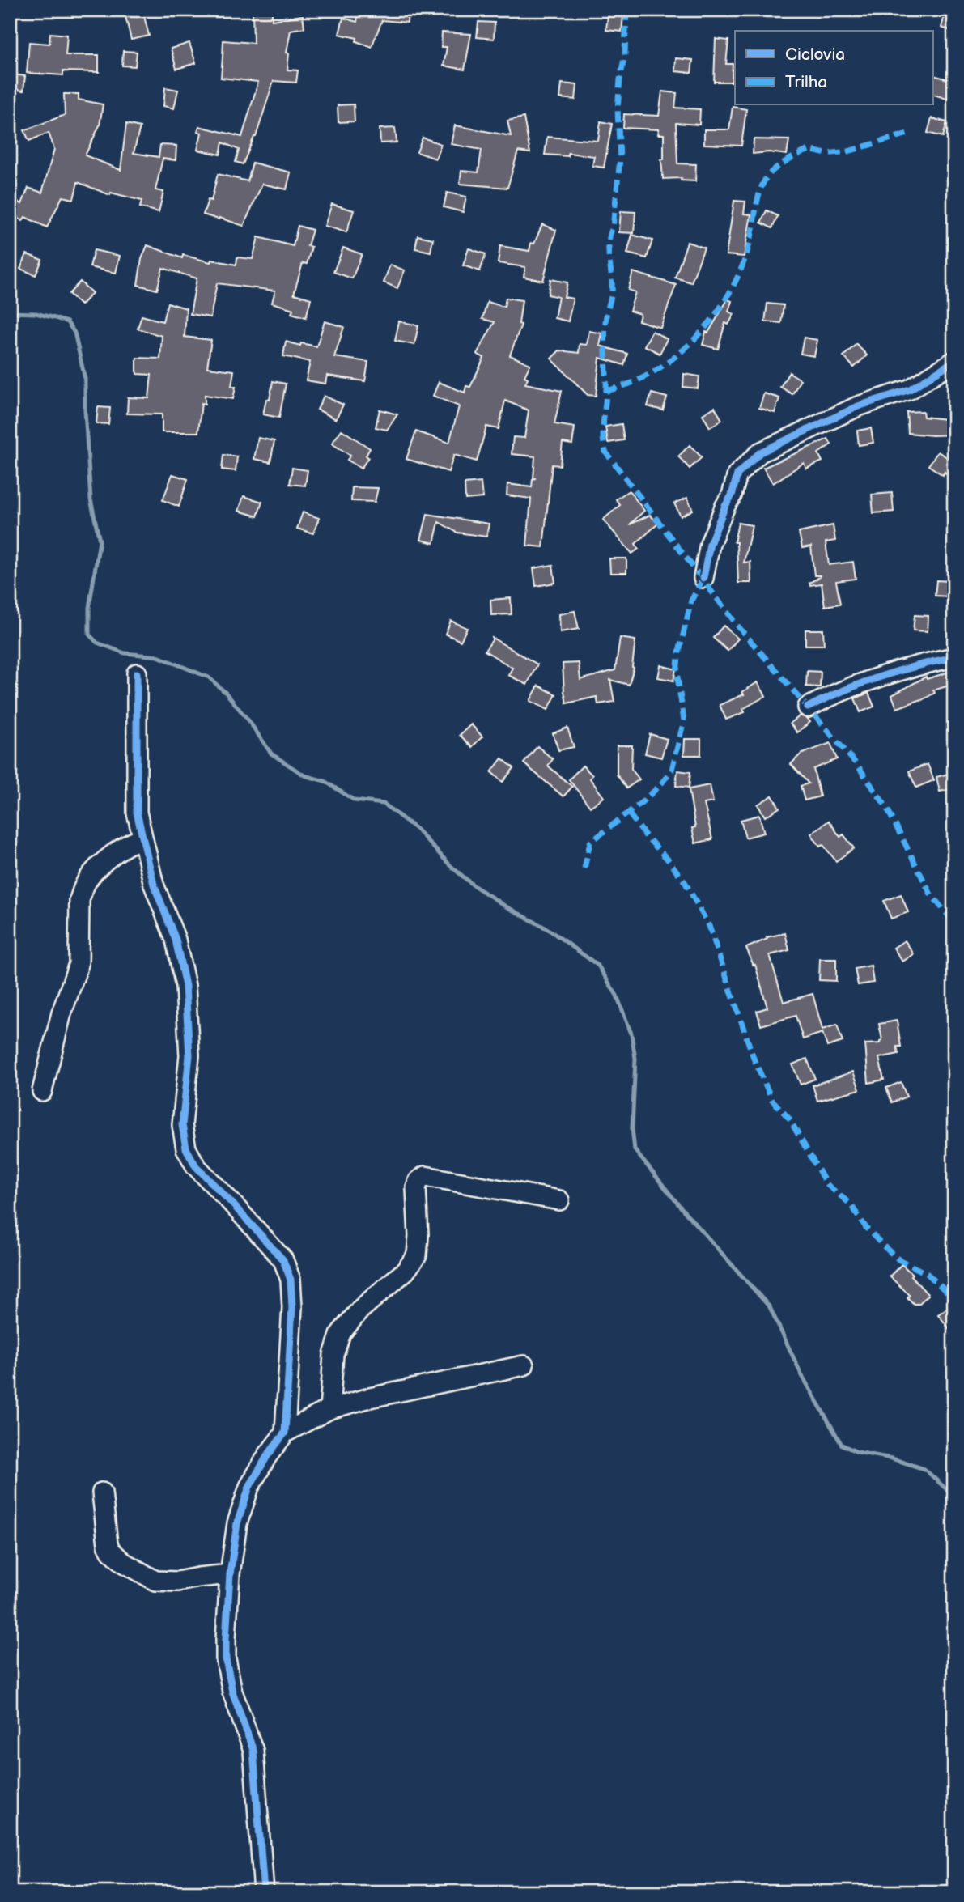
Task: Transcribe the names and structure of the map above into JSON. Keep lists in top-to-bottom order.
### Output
{
  "legend": ["Ciclovia", "Trilha"]
}
